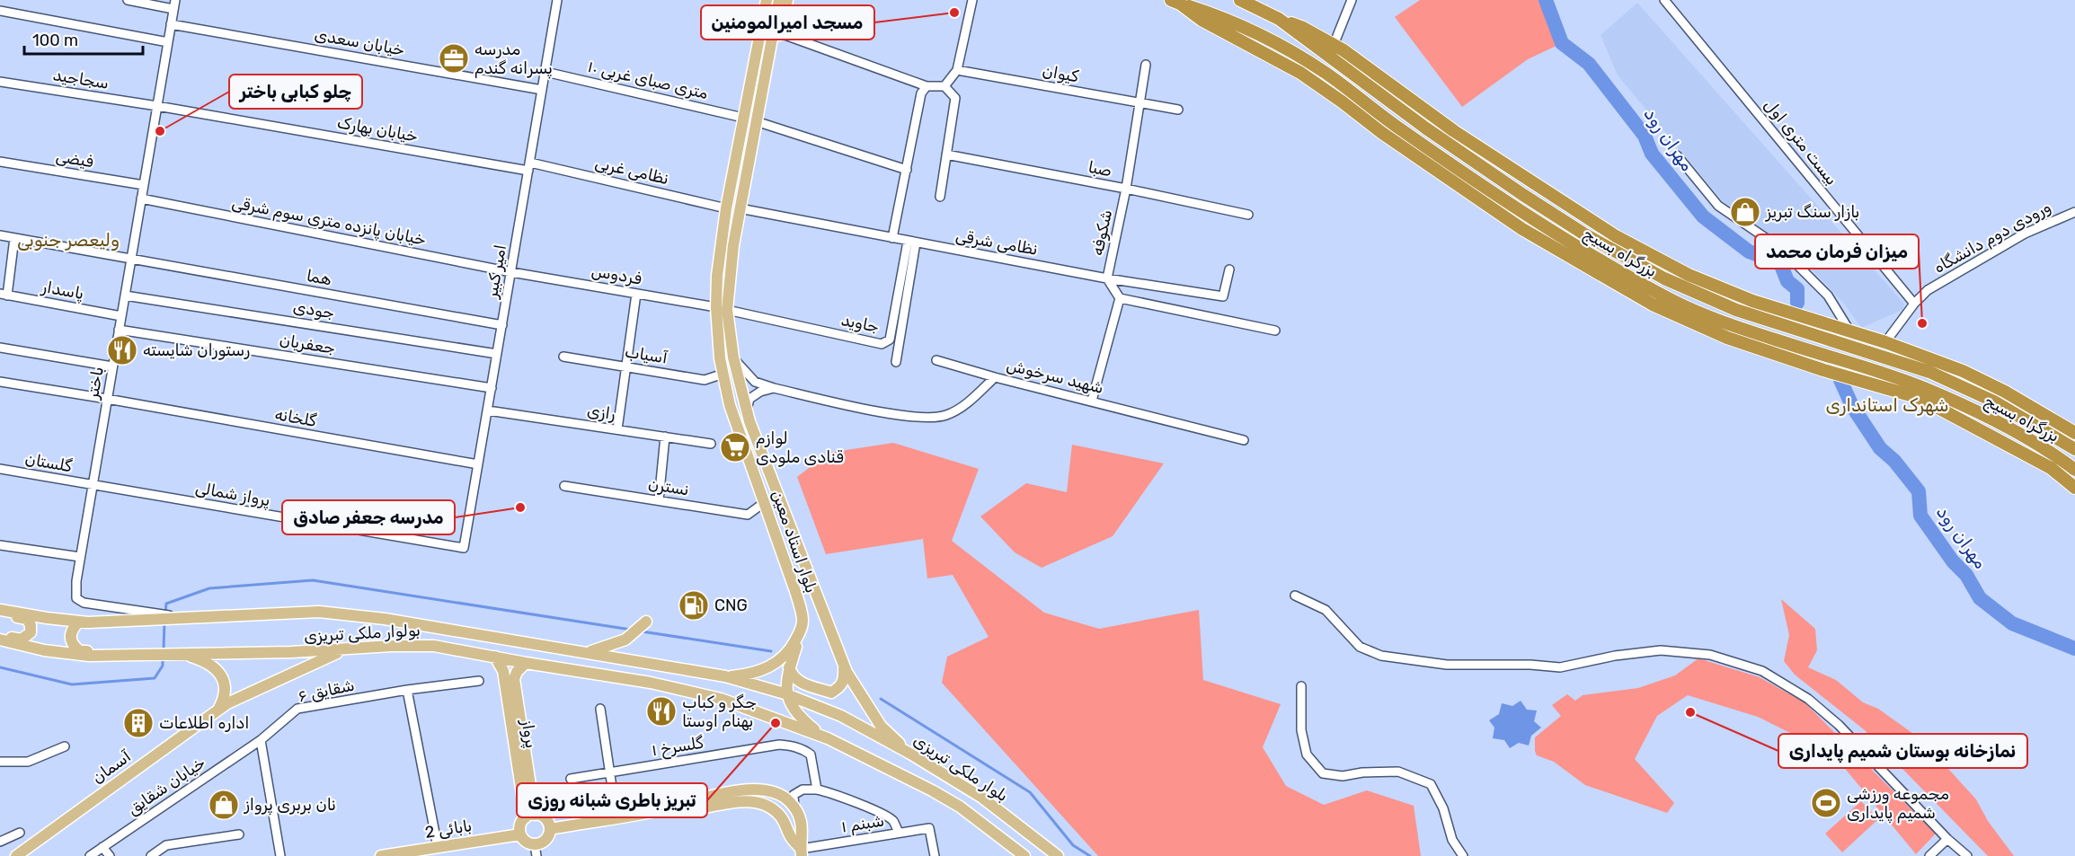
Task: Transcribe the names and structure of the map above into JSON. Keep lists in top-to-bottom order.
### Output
{
  "streets": {
    "highway": ["بزرگراه بسیج"],
    "main road": [
      "بلوار استاد معین",
      "بولوار ملکی تبریزی",
      "پرواز",
      "آسمان",
      "بلوار ملکى تبریزى",
      "بابائی 2"
    ],
    "street": [
      "خیابان سعدی",
      "کیوان",
      "سجاجید",
      "۱۰ متری صبای غربی",
      "خیابان بهارک",
      "بیست متری اول",
      "فیضی",
      "صبا",
      "نظامی غربی",
      "خیابان پانزده متری سوم شرقی",
      "شکوفه",
      "ورودی دوم دانشگاه",
      "نظامی شرقی",
      "امیر کبیر",
      "فردوس",
      "هما",
      "پاسدار",
      "جودی",
      "جاوید",
      "جعفریان",
      "آسیاب",
      "شهید سرخوش",
      "باختر",
      "رازی",
      "گلخانه",
      "گلستان",
      "نسترن",
      "پرواز شمالی",
      "شقایق ۶",
      "گلسرخ ۱",
      "خیابان شقایق",
      "شبنم ۱"
    ]
  },
  "crossings": [
    ["خیابان سعدی", "امیر کبیر"],
    ["خیابان سعدی", "باختر"],
    ["کیوان", "شکوفه"],
    ["سجاجید", "خیابان بهارک"],
    ["سجاجید", "باختر"],
    ["۱۰ متری صبای غربی", "امیر کبیر"],
    ["۱۰ متری صبای غربی", "بلوار استاد معین"],
    ["خیابان بهارک", "نظامی غربی"],
    ["خیابان بهارک", "امیر کبیر"],
    ["خیابان بهارک", "باختر"],
    ["بیست متری اول", "ورودی دوم دانشگاه"],
    ["فیضی", "باختر"],
    ["صبا", "شکوفه"],
    ["نظامی غربی", "امیر کبیر"],
    ["نظامی غربی", "بلوار استاد معین"],
    ["خیابان پانزده متری سوم شرقی", "امیر کبیر"],
    ["خیابان پانزده متری سوم شرقی", "فردوس"],
    ["خیابان پانزده متری سوم شرقی", "باختر"],
    ["شکوفه", "نظامی شرقی"],
    ["نظامی شرقی", "جاوید"],
    ["نظامی شرقی", "بلوار استاد معین"],
    ["امیر کبیر", "فردوس"],
    ["امیر کبیر", "هما"],
    ["امیر کبیر", "جودی"],
    ["امیر کبیر", "جعفریان"],
    ["امیر کبیر", "رازی"],
    ["امیر کبیر", "گلخانه"],
    ["امیر کبیر", "پرواز شمالی"],
    ["فردوس", "جاوید"],
    ["فردوس", "بلوار استاد معین"],
    ["هما", "باختر"],
    ["پاسدار", "باختر"],
    ["جودی", "باختر"],
    ["جاوید", "بلوار استاد معین"],
    ["جعفریان", "باختر"],
    ["آسیاب", "بلوار استاد معین"],
    ["شهید سرخوش", "بلوار استاد معین"],
    ["باختر", "گلخانه"],
    ["باختر", "گلستان"],
    ["باختر", "پرواز شمالی"],
    ["باختر", "بولوار ملکی تبریزی"],
    ["گلستان", "پرواز شمالی"],
    ["نسترن", "بلوار استاد معین"],
    ["بلوار استاد معین", "بلوار ملکى تبریزى"],
    ["بولوار ملکی تبریزی", "پرواز"],
    ["بولوار ملکی تبریزی", "آسمان"],
    ["بولوار ملکی تبریزی", "بلوار ملکى تبریزى"],
    ["شقایق ۶", "خیابان شقایق"],
    ["پرواز", "بابائی 2"]
  ],
  "districts": ["ولیعصر جنوبی", "شهرک استانداری"],
  "water": ["مهران رود"],
  "places": {
    "other": [
      "مسجد امیرالمومنین",
      "چلو کبابی باختر",
      "میزان فرمان محمد",
      "مدرسه جعفر صادق",
      "نمازخانه بوستان شمیم پایداری",
      "تبریز باطری شبانه روزی"
    ],
    "office": ["مدرسه پسرانه گندم"],
    "shop": ["بازار سنگ تبریز", "نان بربری پرواز"],
    "restaurant": ["رستوران شایسته", "جگر و کباب بهنام اوستا"],
    "supermarket": ["لوازم قنادی ملودی"],
    "fuel station": ["CNG"],
    "building": ["اداره اطلاعات"],
    "sports": ["مجموعه ورزشی شمیم پایداری"]
  },
  "scale_bar": "100 m"
}
